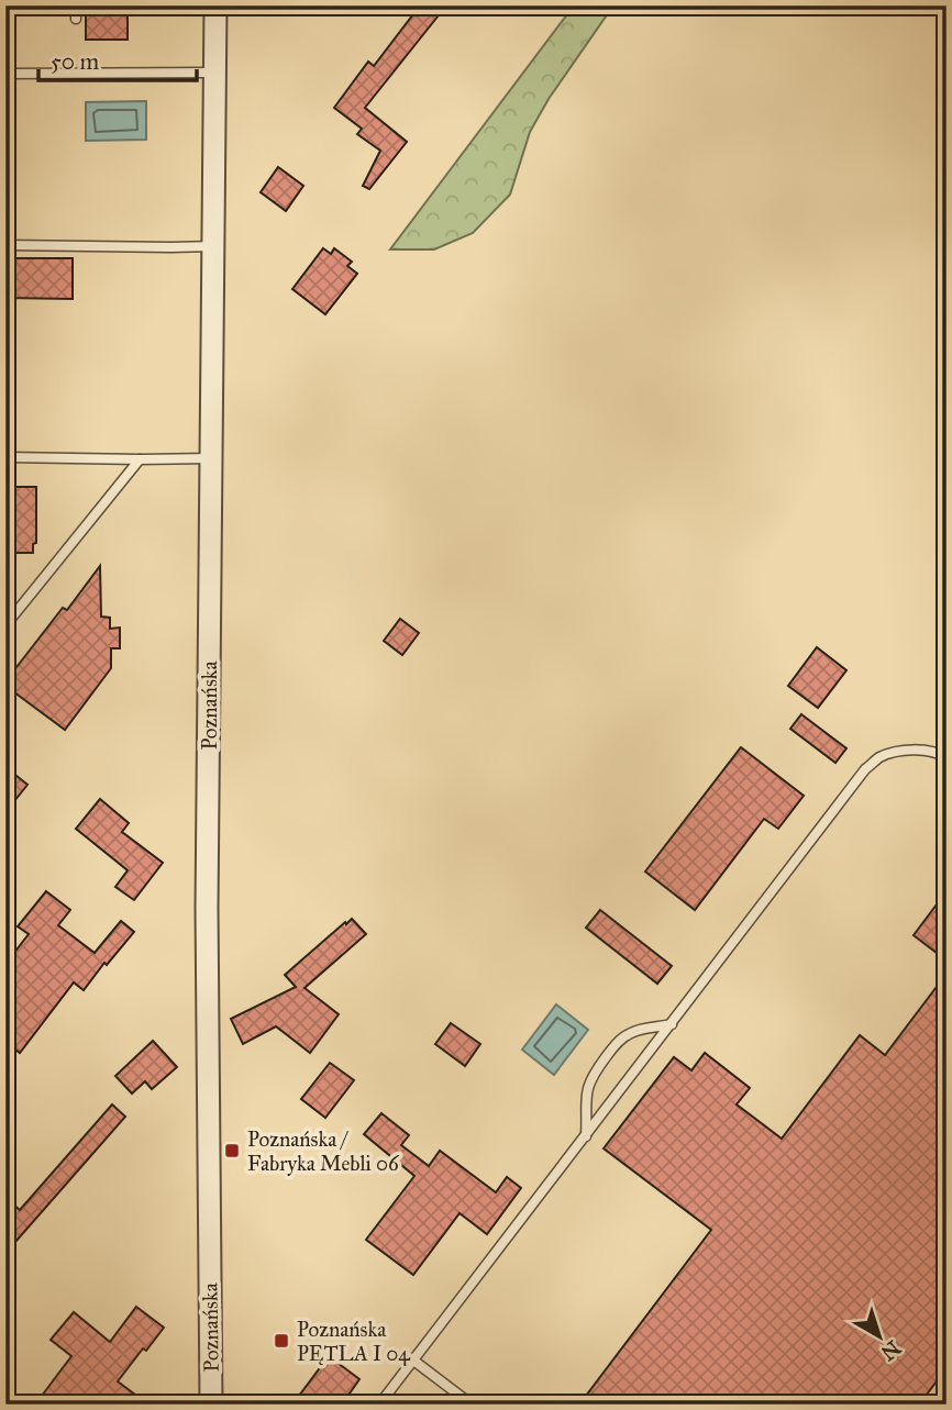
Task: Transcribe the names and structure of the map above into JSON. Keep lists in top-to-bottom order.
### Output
{
  "streets": {
    "street": ["Poznańska"]
  },
  "places": {
    "transit": ["Poznańska / Fabryka Mebli 06", "Poznańska PĘTLA I 04"]
  },
  "scale_bar": "50 m",
  "north": "bottom right"
}
